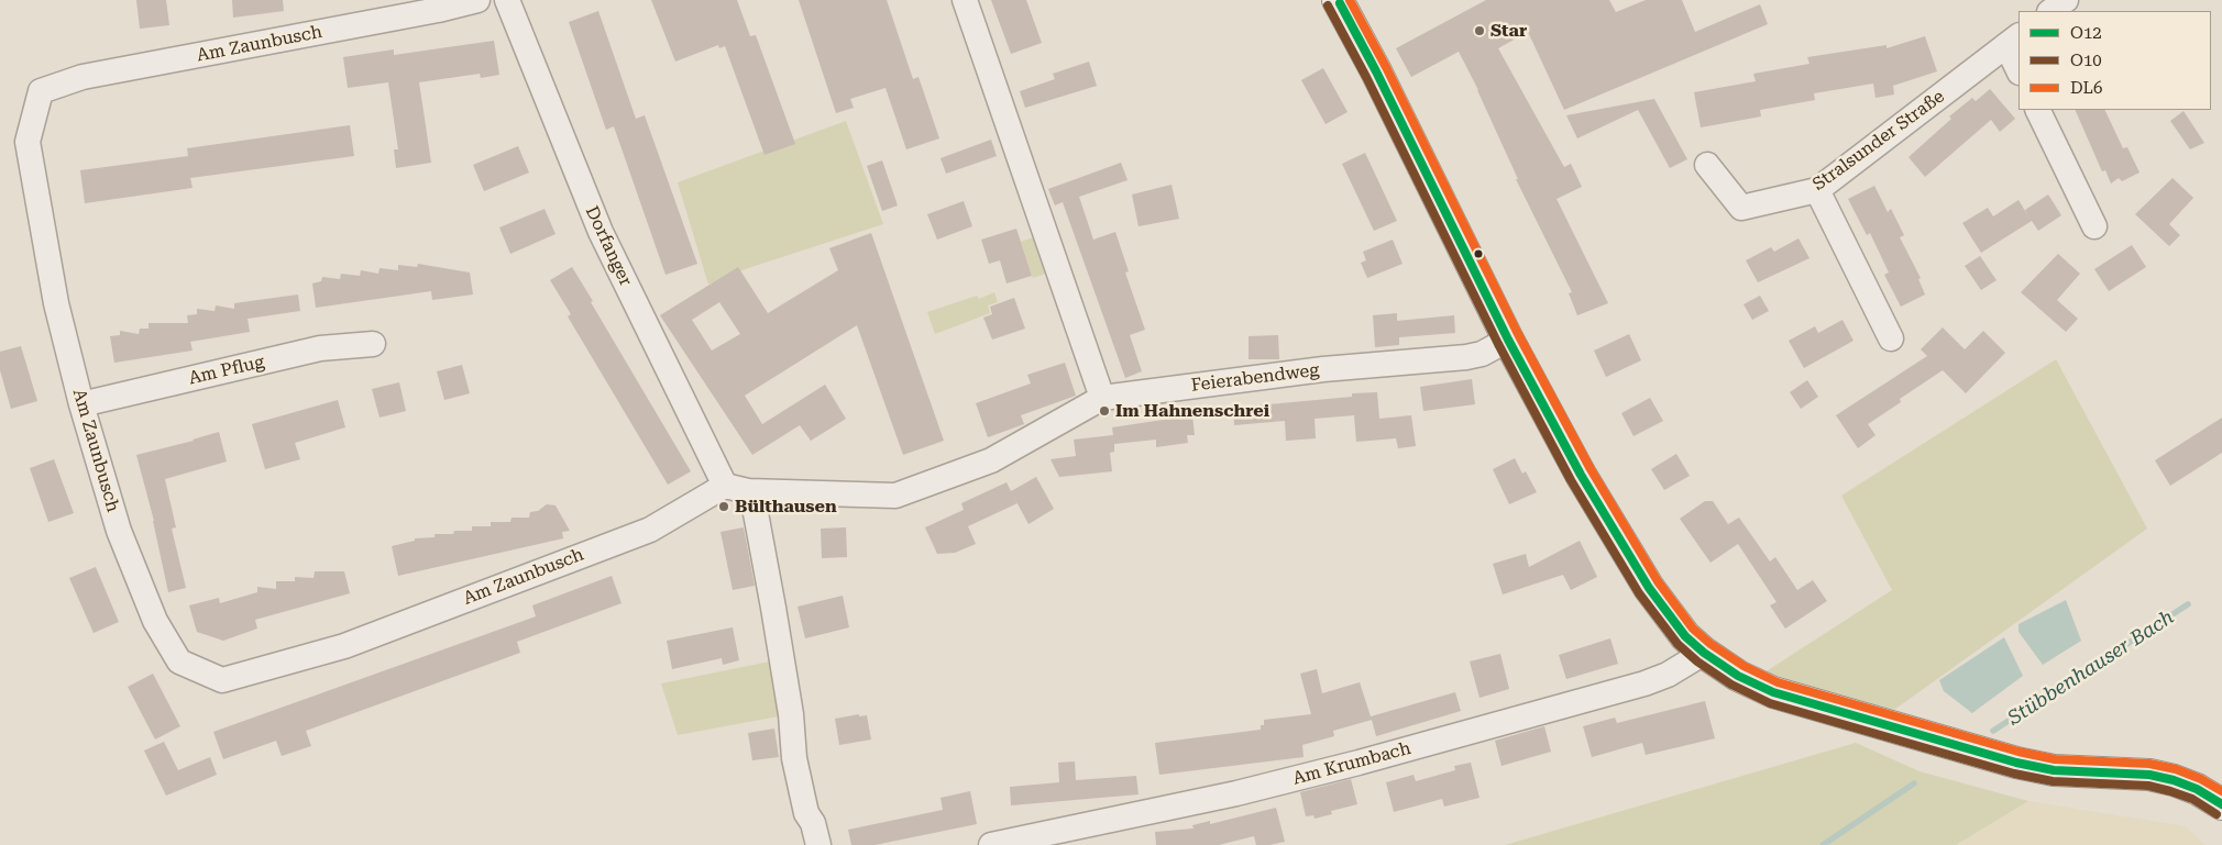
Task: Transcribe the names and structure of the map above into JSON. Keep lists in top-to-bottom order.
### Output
{
  "streets": {
    "street": [
      "Am Zaunbusch",
      "Stralsunder Straße",
      "Dorfanger",
      "Am Pflug",
      "Feierabendweg",
      "Am Krumbach"
    ]
  },
  "crossings": [
    ["Am Zaunbusch", "Dorfanger"],
    ["Am Zaunbusch", "Am Pflug"],
    ["Am Zaunbusch", "Feierabendweg"],
    ["Dorfanger", "Feierabendweg"]
  ],
  "water": ["Stübbenhauser Bach"],
  "places": ["Star", "Im Hahnenschrei", "Bülthausen"],
  "lines": ["transit line DL6", "transit line O12", "transit line O10"],
  "legend": ["O12", "O10", "DL6"]
}
